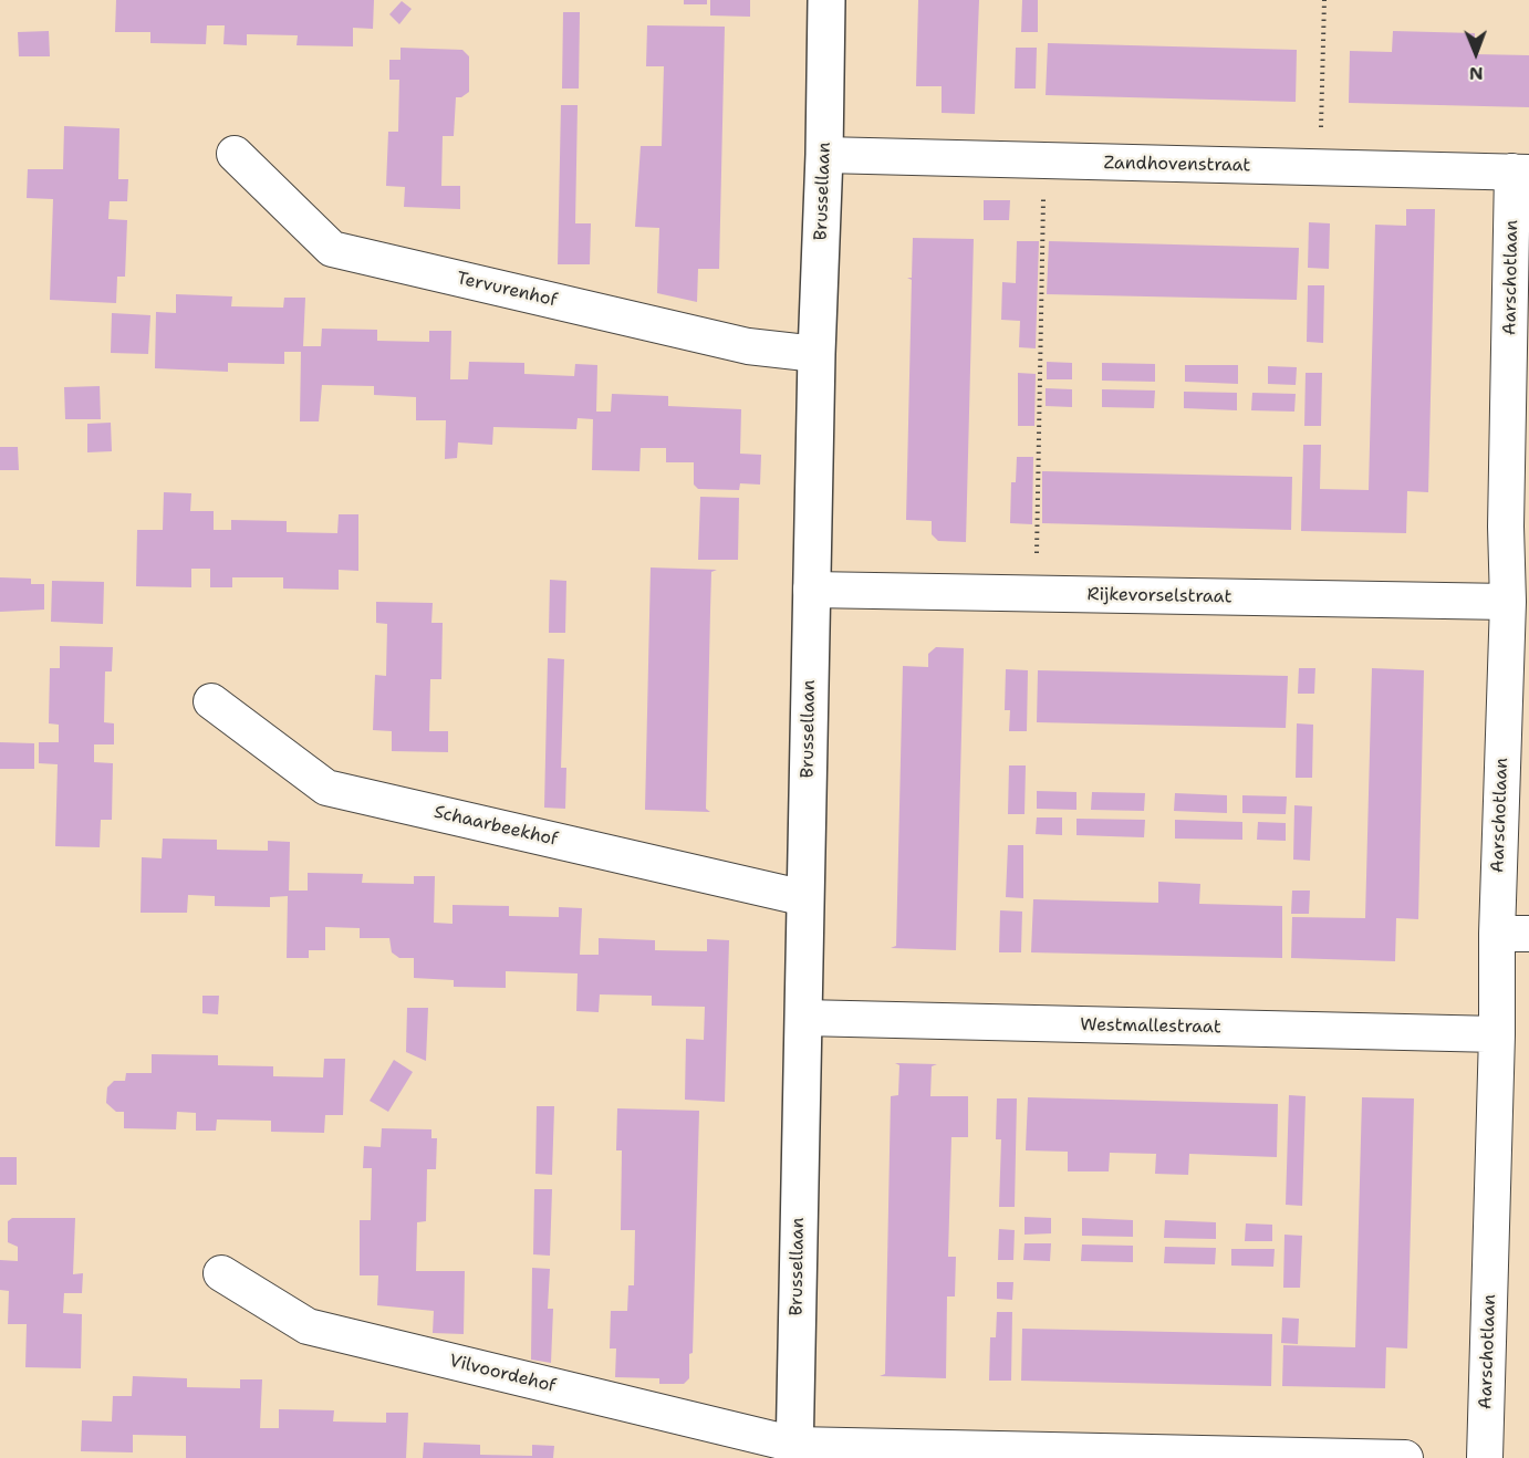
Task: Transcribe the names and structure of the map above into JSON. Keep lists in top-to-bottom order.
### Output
{
  "streets": {
    "street": [
      "Zandhovenstraat",
      "Brussellaan",
      "Aarschotlaan",
      "Tervurenhof",
      "Rijkevorselstraat",
      "Schaarbeekhof",
      "Westmallestraat",
      "Vilvoordehof"
    ]
  },
  "crossings": [
    ["Zandhovenstraat", "Brussellaan"],
    ["Zandhovenstraat", "Aarschotlaan"],
    ["Brussellaan", "Tervurenhof"],
    ["Brussellaan", "Rijkevorselstraat"],
    ["Brussellaan", "Schaarbeekhof"],
    ["Brussellaan", "Westmallestraat"],
    ["Brussellaan", "Vilvoordehof"],
    ["Aarschotlaan", "Rijkevorselstraat"],
    ["Aarschotlaan", "Westmallestraat"]
  ],
  "north": "bottom"
}
